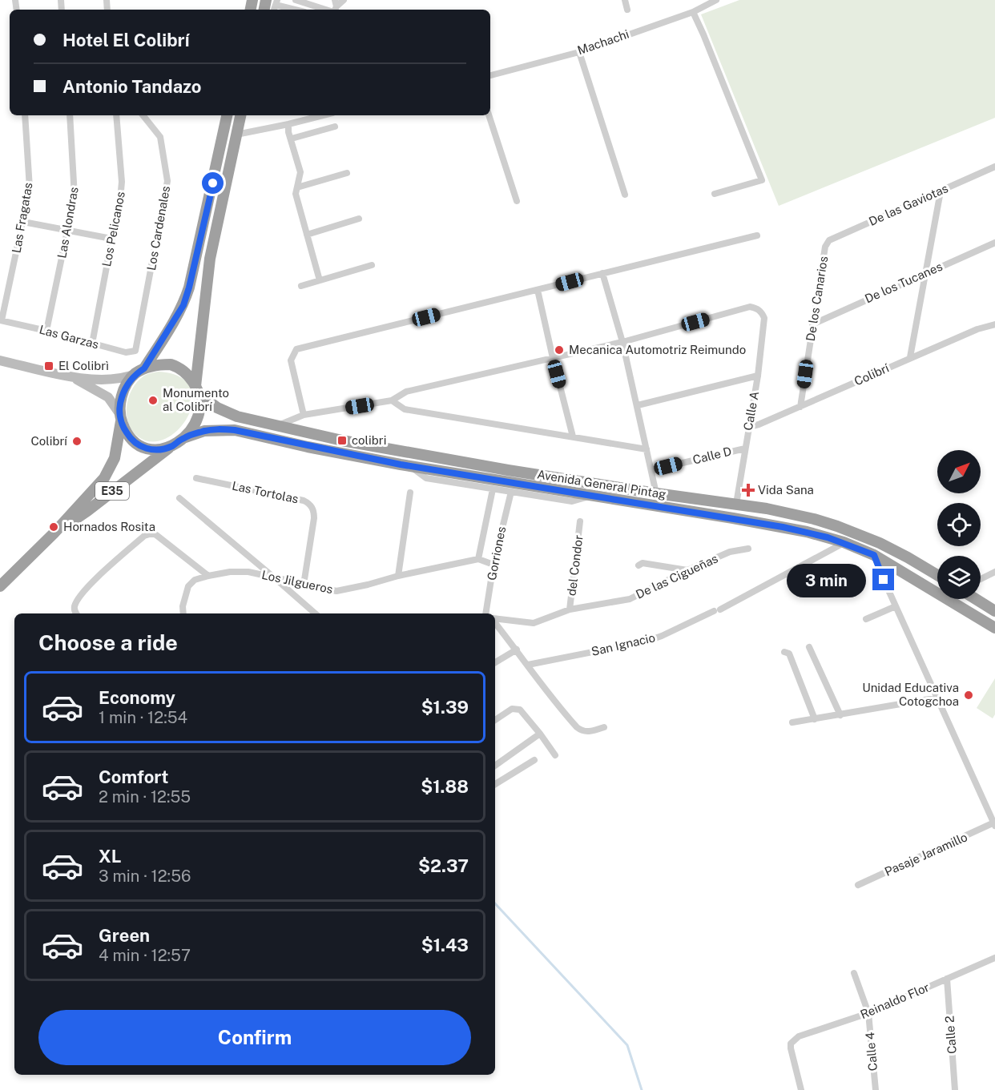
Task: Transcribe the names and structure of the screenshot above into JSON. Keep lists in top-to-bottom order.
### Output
{
  "streets": {
    "highway": ["Avenida General Pintag", "E35"],
    "street": [
      "Machachi",
      "De las Gaviotas",
      "Las Fragatas",
      "Las Alondras",
      "Los Cardenales",
      "Los Pelicanos",
      "De los Tucanes",
      "De los Canarios",
      "Las Garzas",
      "Colibrí",
      "Calle A",
      "Calle D",
      "Las Tortolas",
      "Gorriones",
      "del Condor",
      "De las Cigueñas",
      "Los Jilgueros",
      "San Ignacio",
      "Pasaje Jaramillo",
      "Reinaldo Flor",
      "Calle 2",
      "Calle 4"
    ]
  },
  "crossings": [
    ["De las Gaviotas", "De los Canarios"],
    ["Las Fragatas", "Las Garzas"],
    ["Las Alondras", "Las Garzas"],
    ["Los Cardenales", "Las Garzas"],
    ["Los Pelicanos", "Las Garzas"],
    ["De los Tucanes", "De los Canarios"],
    ["De los Canarios", "Colibrí"],
    ["Colibrí", "Calle A"],
    ["Calle A", "Calle D"],
    ["Calle A", "Avenida General Pintag"],
    ["Avenida General Pintag", "E35"],
    ["Avenida General Pintag", "San Ignacio"],
    ["Las Tortolas", "Los Jilgueros"],
    ["del Condor", "De las Cigueñas"],
    ["Reinaldo Flor", "Calle 2"],
    ["Reinaldo Flor", "Calle 4"]
  ],
  "places": {
    "other": [
      "Mecanica Automotriz Reimundo",
      "Monumento al Colibrí",
      "Colibrí",
      "Hornados Rosita",
      "Unidad Educativa Cotogchoa"
    ],
    "transit": ["El Colibrì", "colibri"],
    "health": ["Vida Sana"]
  },
  "north": "top right",
  "page": {
    "banner": ["Hotel El Colibrí", "Antonio Tandazo"],
    "bubble": "3 min",
    "heading": "Choose a ride",
    "list": [
      {
        "name": "Economy",
        "note": "1 min · 12:54",
        "value": "$1.39"
      },
      {
        "name": "Comfort",
        "note": "2 min · 12:55",
        "value": "$1.88"
      },
      {
        "name": "XL",
        "note": "3 min · 12:56",
        "value": "$2.37"
      },
      {
        "name": "Green",
        "note": "4 min · 12:57",
        "value": "$1.43"
      }
    ],
    "buttons": "Confirm"
  }
}
